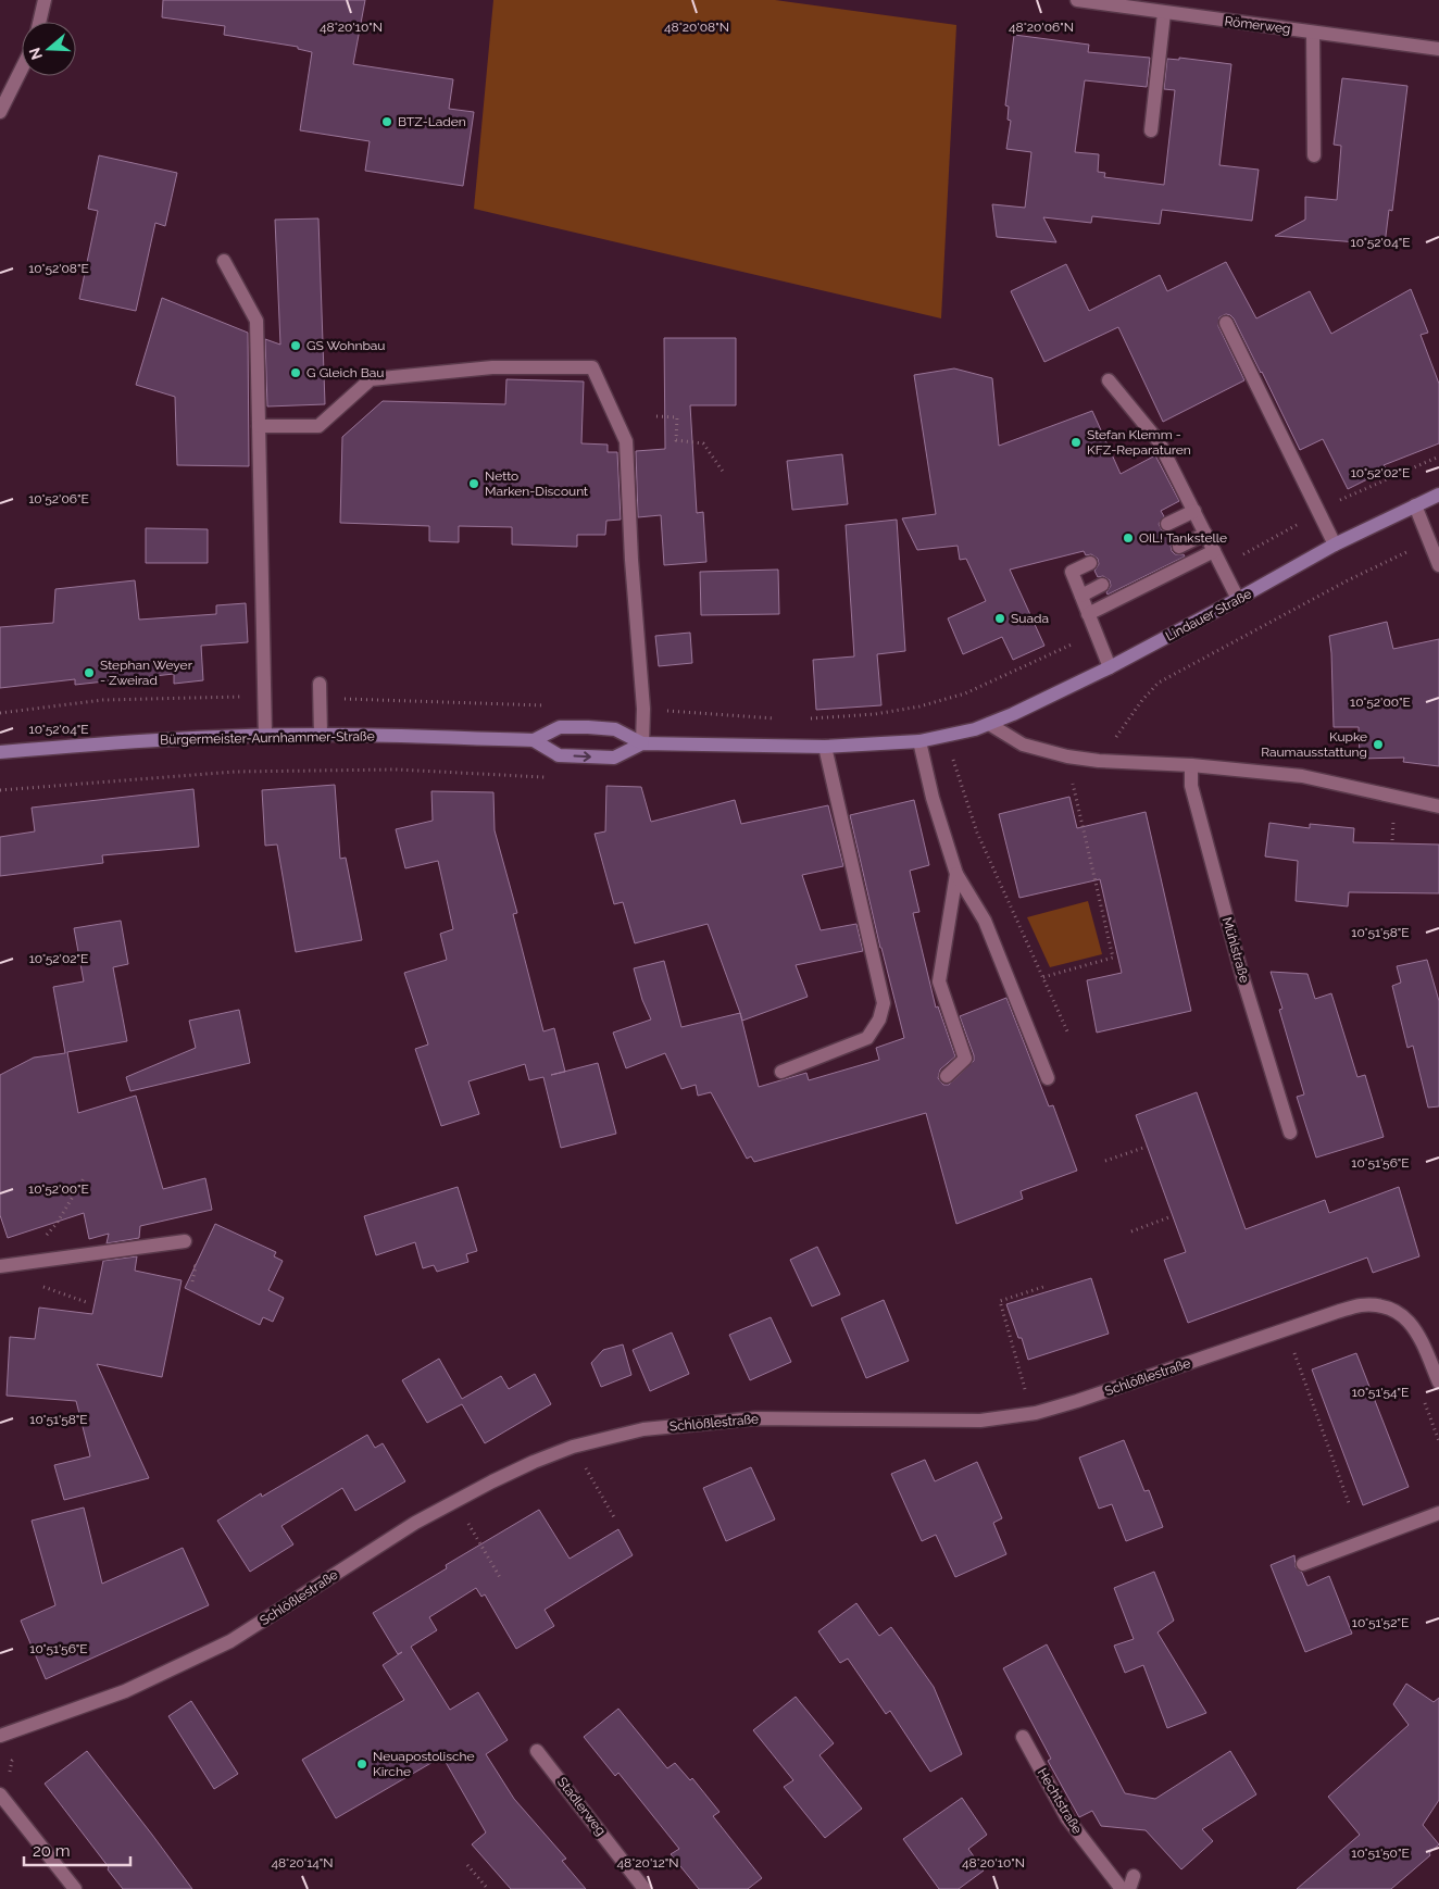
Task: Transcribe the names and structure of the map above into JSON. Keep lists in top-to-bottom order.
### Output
{
  "streets": {
    "street": [
      "Römerweg",
      "Lindauer Straße",
      "Bürgermeister-Aurnhammer-Straße",
      "Mühlstraße",
      "Schlößlestraße",
      "Hechtstraße",
      "Stadlerweg"
    ]
  },
  "crossings": [
    ["Lindauer Straße", "Bürgermeister-Aurnhammer-Straße"]
  ],
  "places": [
    "BTZ-Laden",
    "GS Wohnbau",
    "G Gleich Bau",
    "Stefan Klemm - KFZ-Reparaturen",
    "Netto Marken-Discount",
    "OIL! Tankstelle",
    "Suada",
    "Stephan Weyer - Zweirad",
    "Kupke Raumausstattung",
    "Neuapostolische Kirche"
  ],
  "scale_bar": "20 m",
  "north": "left",
  "coordinates": [
    "48°20'10\"N",
    "48°20'08\"N",
    "48°20'06\"N",
    "10°52'04\"E",
    "10°52'08\"E",
    "10°52'02\"E",
    "10°52'06\"E",
    "10°52'00\"E",
    "10°51'58\"E",
    "10°51'56\"E",
    "10°51'54\"E",
    "10°51'52\"E",
    "10°51'50\"E",
    "48°20'14\"N",
    "48°20'12\"N"
  ]
}
